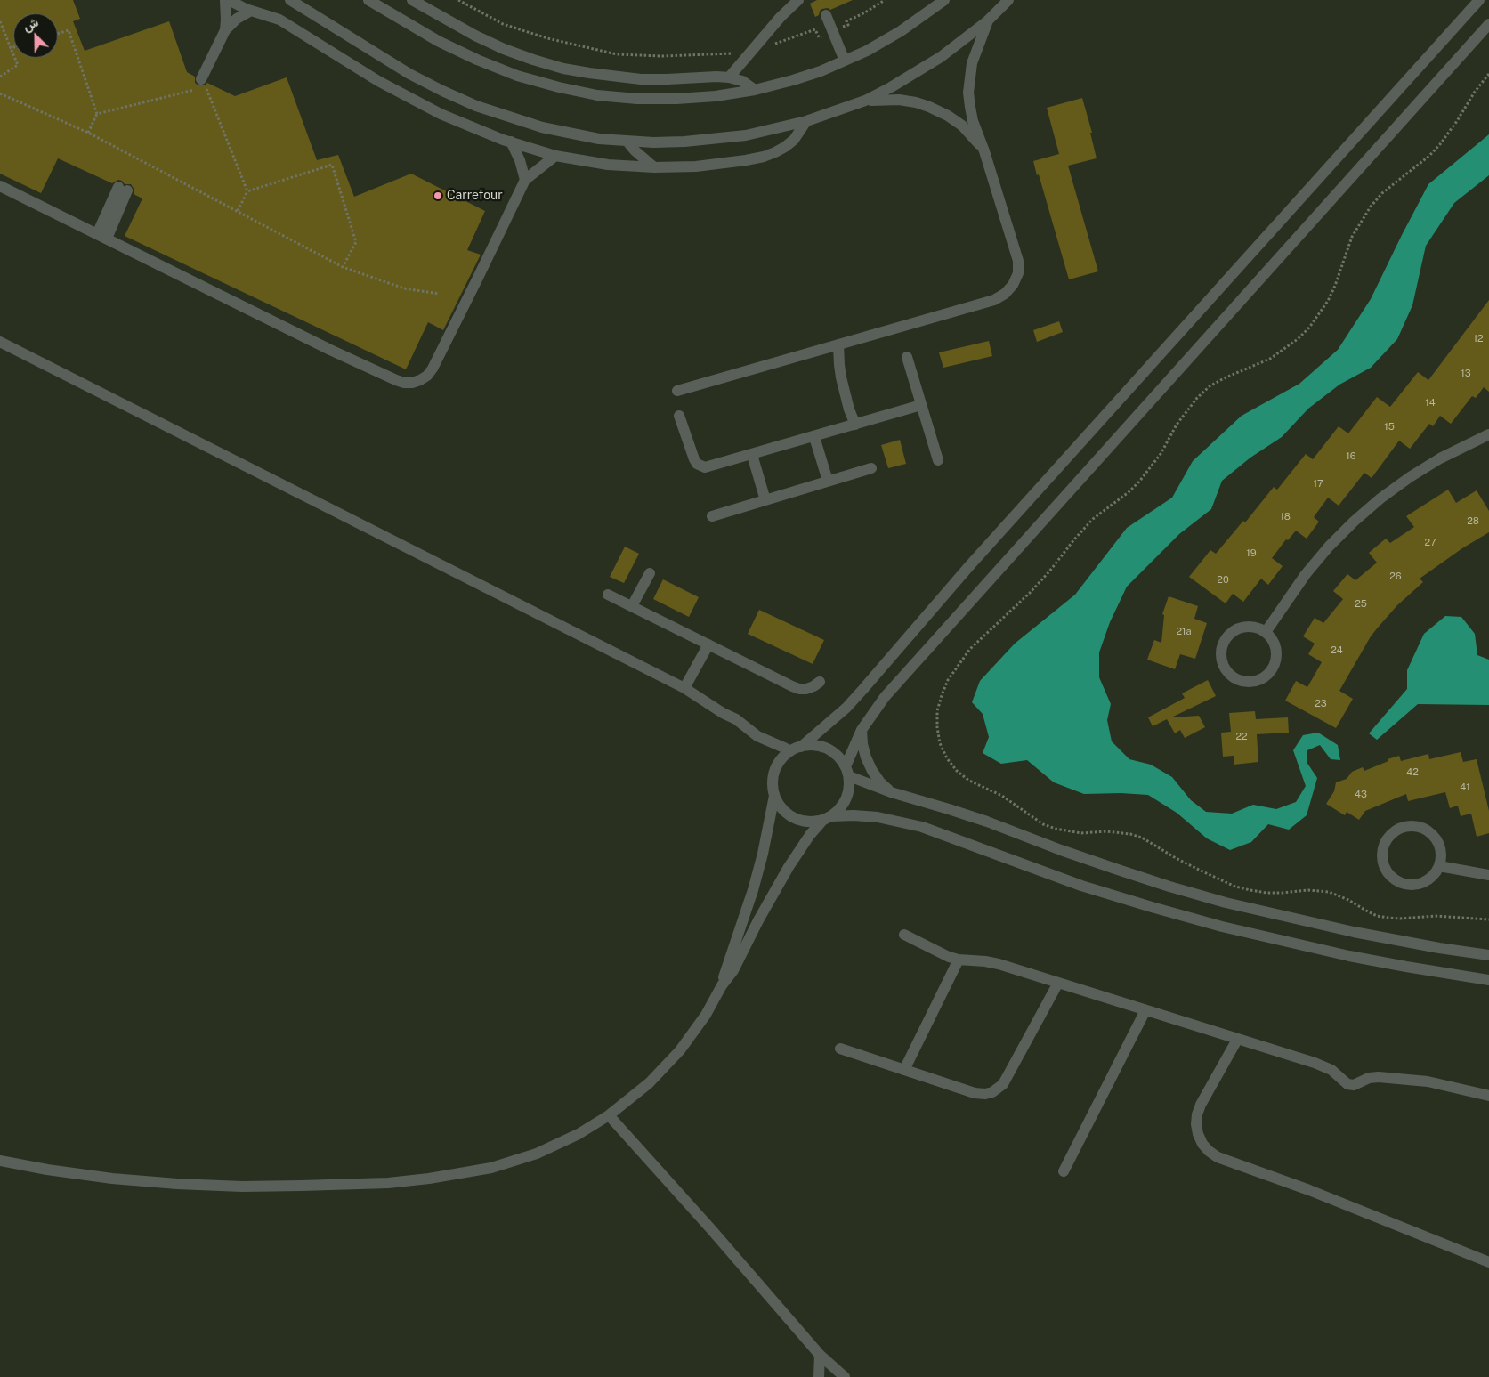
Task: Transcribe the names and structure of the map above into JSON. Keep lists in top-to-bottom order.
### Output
{
  "places": ["Carrefour"],
  "house_numbers": [
    "12",
    "13",
    "14",
    "15",
    "16",
    "17",
    "18",
    "28",
    "27",
    "19",
    "26",
    "20",
    "25",
    "21a",
    "24",
    "23",
    "22",
    "42",
    "41",
    "43"
  ],
  "north": "top left"
}
